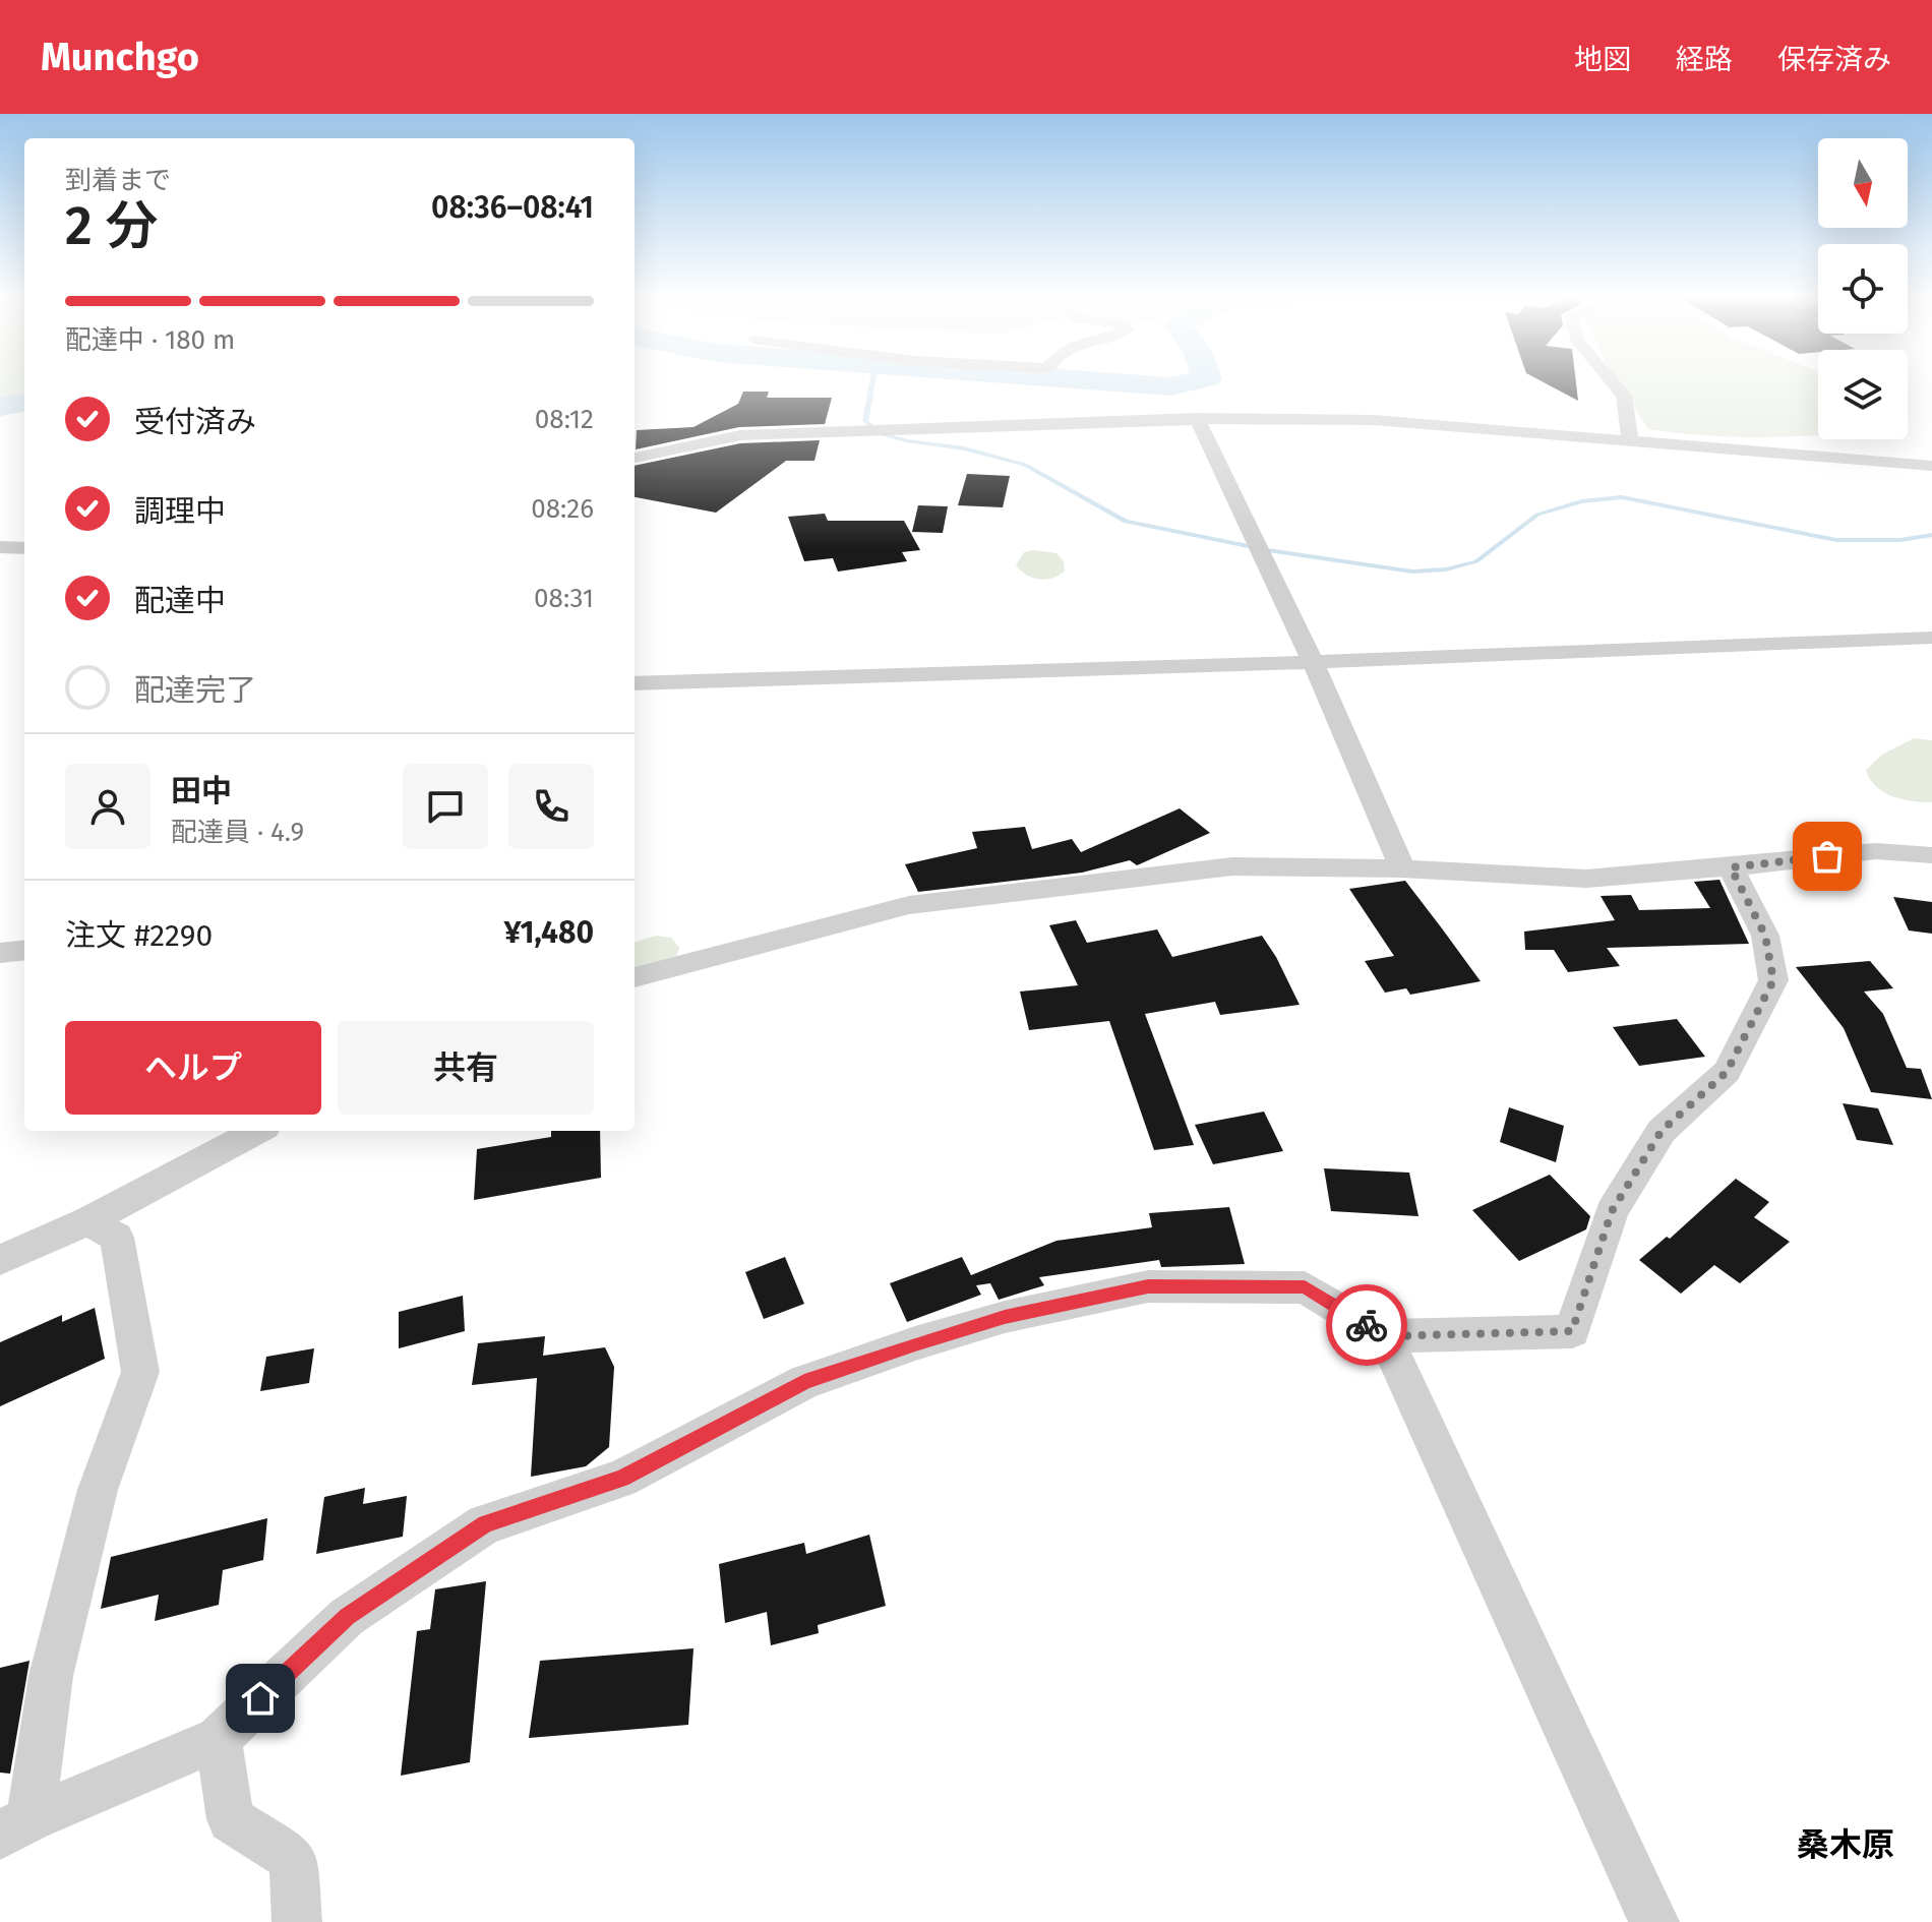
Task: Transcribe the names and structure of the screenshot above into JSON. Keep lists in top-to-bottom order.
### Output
{
  "districts": ["桑木原"],
  "north": "bottom",
  "page": {
    "header": "Munchgo",
    "nav": ["地図", "経路", "保存済み"],
    "heading": ["2 分", "到着まで", "08:36–08:41"],
    "panel": [
      "田中",
      "配達員 · 4.9",
      "注文 #2290",
      "¥1,480"
    ],
    "bar": "配達中 · 180 m",
    "list": [
      ["受付済み", "08:12"],
      ["調理中", "08:26"],
      ["配達中", "08:31"],
      "配達完了"
    ],
    "buttons": ["ヘルプ", "共有"]
  }
}
